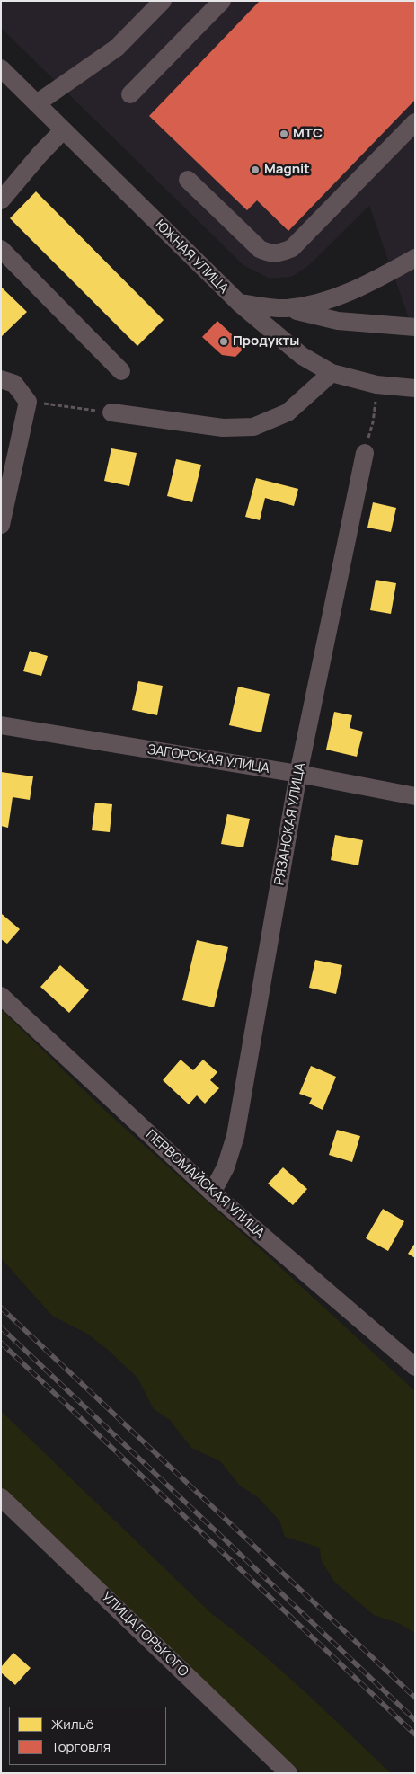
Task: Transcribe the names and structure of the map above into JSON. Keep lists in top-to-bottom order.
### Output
{
  "streets": {
    "street": [
      "ЮЖНАЯ УЛИЦА",
      "ЗАГОРСКАЯ УЛИЦА",
      "РЯЗАНСКАЯ УЛИЦА",
      "ПЕРВОМАЙСКАЯ УЛИЦА",
      "УЛИЦА ГОРЬКОГО"
    ]
  },
  "crossings": [
    ["ЗАГОРСКАЯ УЛИЦА", "РЯЗАНСКАЯ УЛИЦА"],
    ["РЯЗАНСКАЯ УЛИЦА", "ПЕРВОМАЙСКАЯ УЛИЦА"]
  ],
  "places": ["МТС", "Magnit", "Продукты"],
  "legend": ["Жильё", "Торговля"]
}
